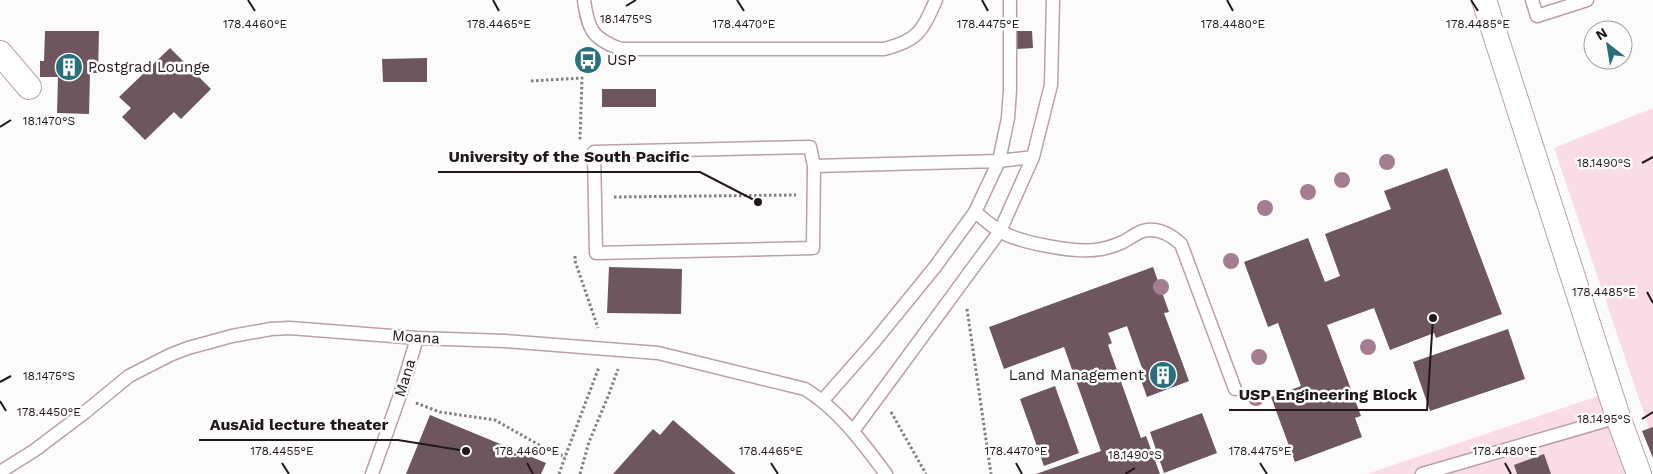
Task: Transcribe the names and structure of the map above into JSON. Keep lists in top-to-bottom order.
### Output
{
  "streets": {
    "lane": ["Moana", "Mana"]
  },
  "crossings": [
    ["Moana", "Mana"]
  ],
  "places": {
    "bus stop": ["USP"],
    "building": ["Postgrad Lounge", "Land Management"],
    "other": ["University of the South Pacific", "USP Engineering Block", "AusAid lecture theater"]
  },
  "north": "top left",
  "coordinates": [
    "18.1475°S",
    "178.4460°E",
    "178.4465°E",
    "178.4470°E",
    "178.4475°E",
    "178.4480°E",
    "178.4485°E",
    "18.1470°S",
    "18.1490°S",
    "178.4450°E",
    "18.1495°S",
    "178.4455°E"
  ]
}
